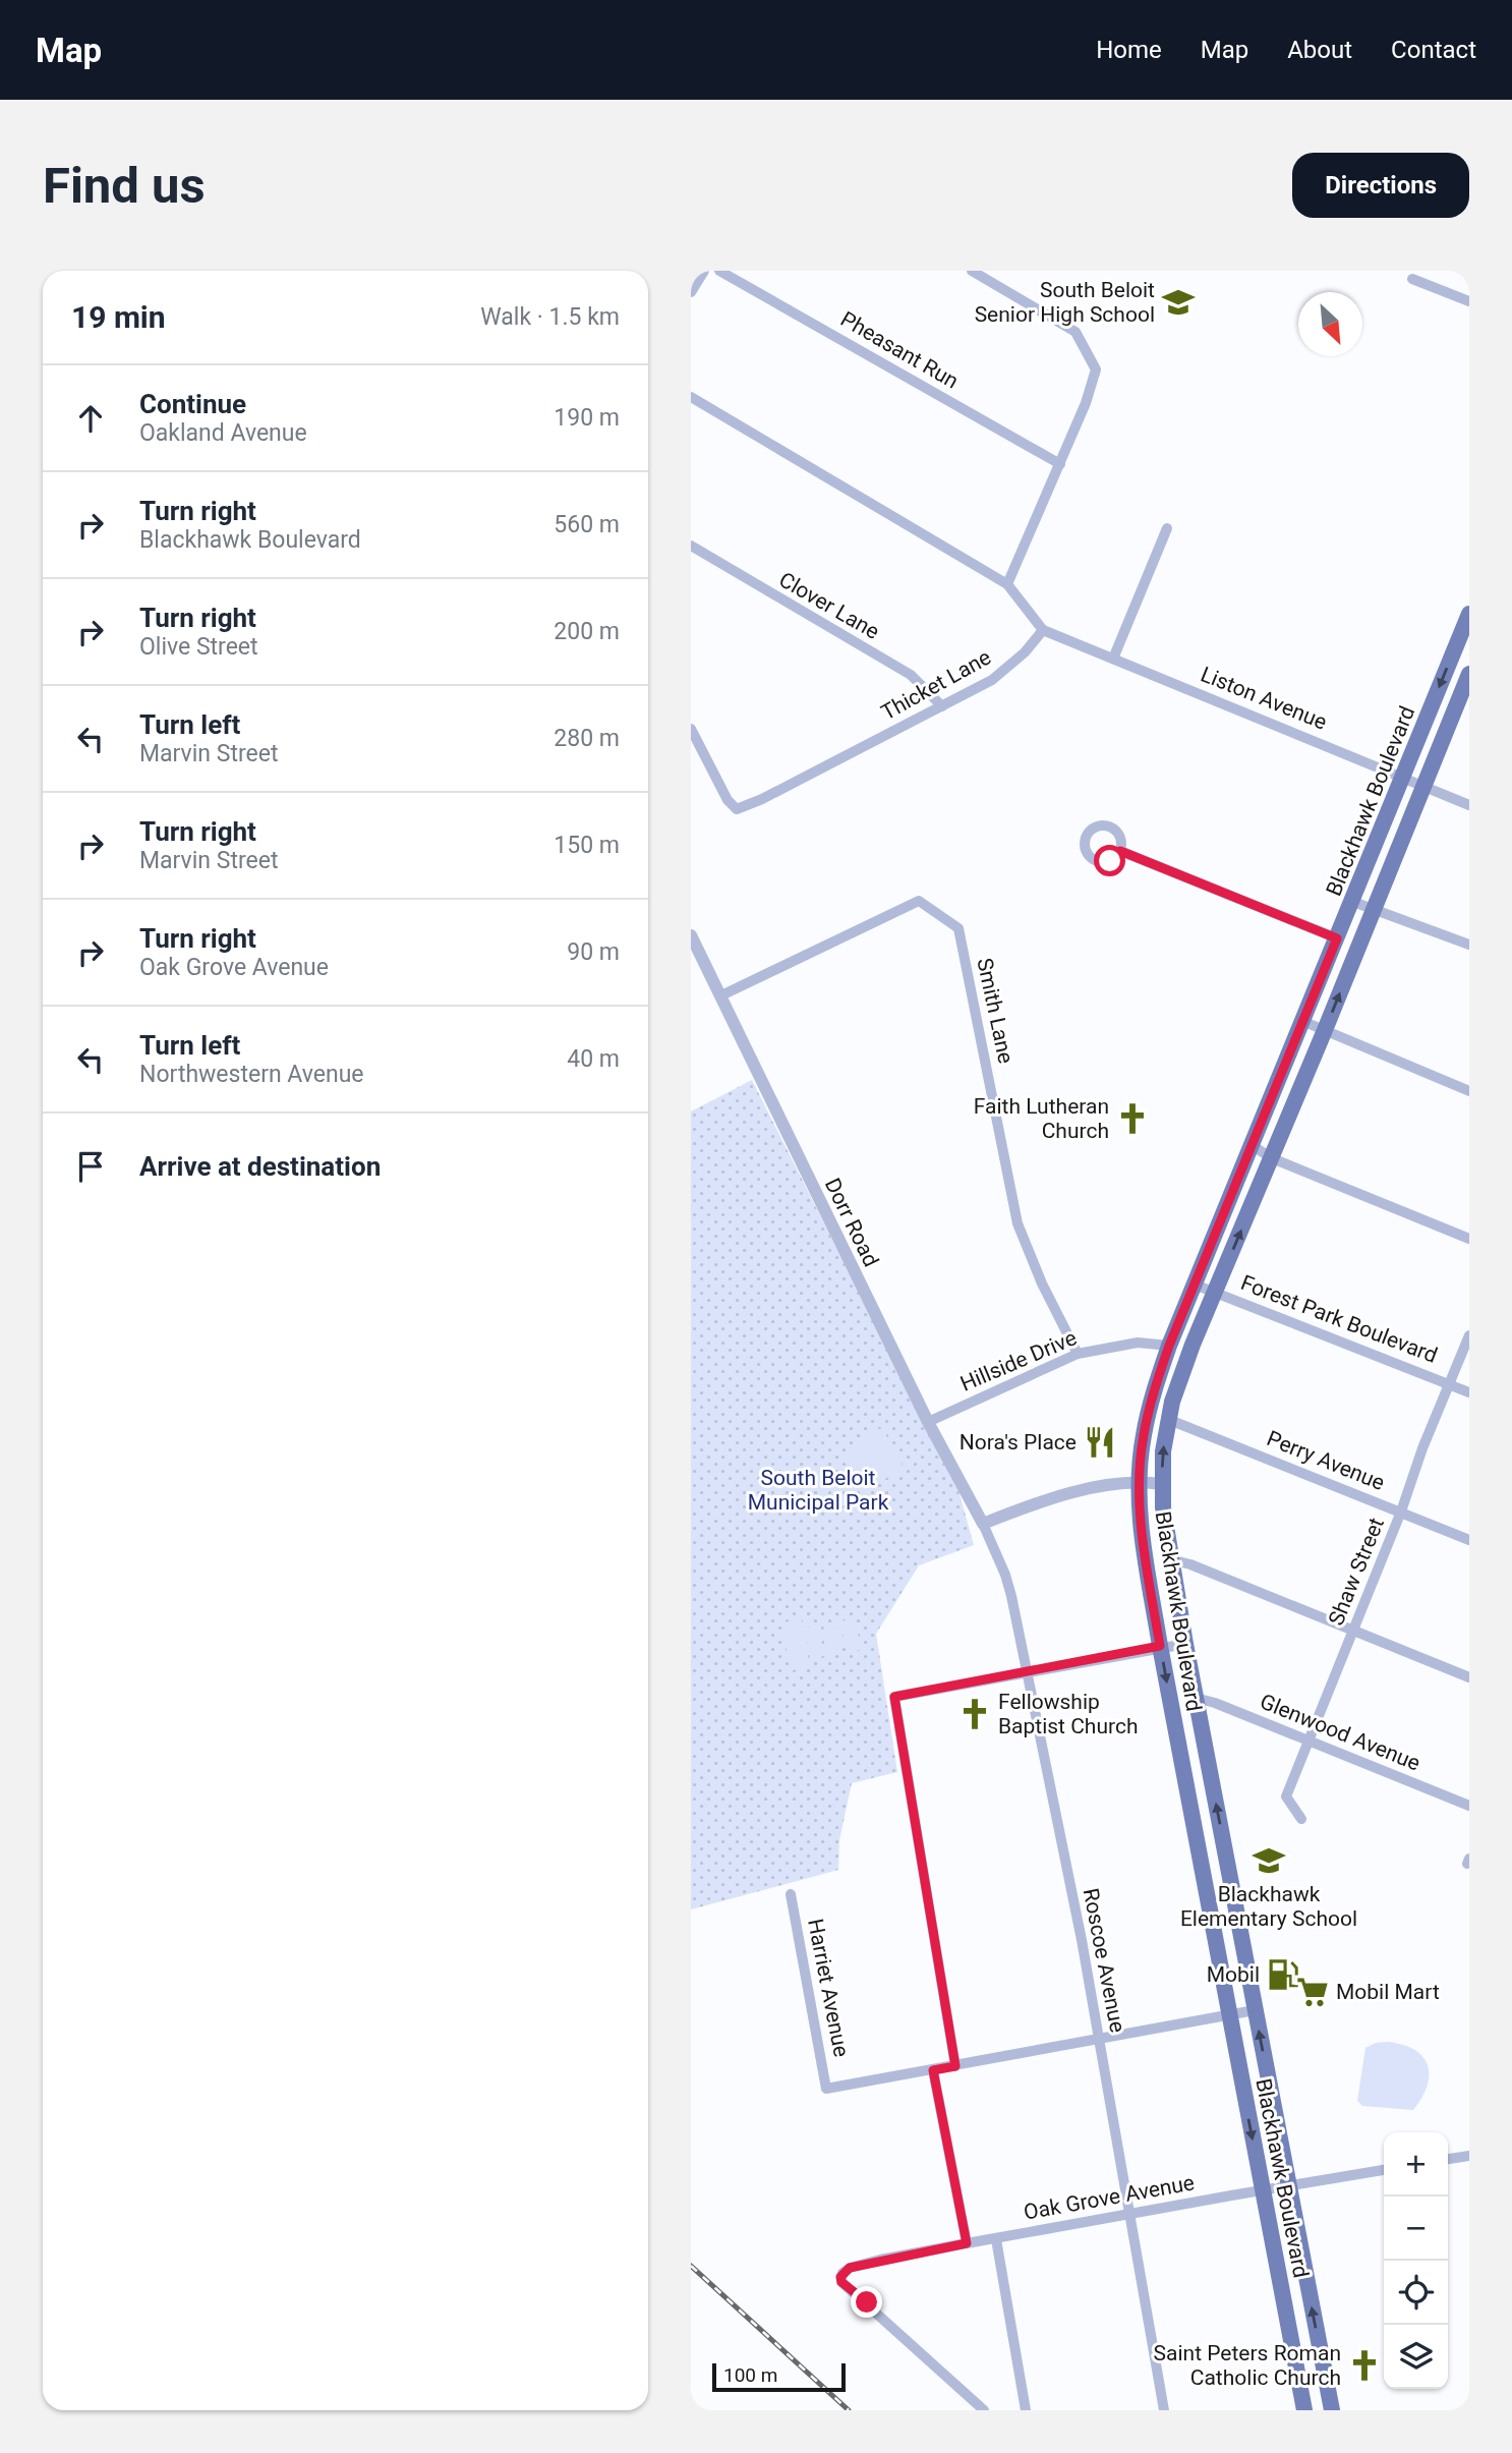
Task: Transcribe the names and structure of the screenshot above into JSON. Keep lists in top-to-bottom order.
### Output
{
  "streets": {
    "main road": ["Blackhawk Boulevard"],
    "street": [
      "Pheasant Run",
      "Clover Lane",
      "Thicket Lane",
      "Liston Avenue",
      "Smith Lane",
      "Dorr Road",
      "Forest Park Boulevard",
      "Hillside Drive",
      "Perry Avenue",
      "Shaw Street",
      "Glenwood Avenue",
      "Roscoe Avenue",
      "Harriet Avenue",
      "Oak Grove Avenue"
    ]
  },
  "crossings": [
    ["Clover Lane", "Thicket Lane"],
    ["Thicket Lane", "Liston Avenue"],
    ["Liston Avenue", "Blackhawk Boulevard"],
    ["Blackhawk Boulevard", "Forest Park Boulevard"],
    ["Blackhawk Boulevard", "Hillside Drive"],
    ["Blackhawk Boulevard", "Perry Avenue"],
    ["Blackhawk Boulevard", "Glenwood Avenue"],
    ["Blackhawk Boulevard", "Oak Grove Avenue"],
    ["Smith Lane", "Dorr Road"],
    ["Smith Lane", "Hillside Drive"],
    ["Dorr Road", "Hillside Drive"],
    ["Dorr Road", "Roscoe Avenue"],
    ["Forest Park Boulevard", "Shaw Street"],
    ["Perry Avenue", "Shaw Street"],
    ["Shaw Street", "Glenwood Avenue"],
    ["Roscoe Avenue", "Oak Grove Avenue"]
  ],
  "parks": ["South Beloit Municipal Park"],
  "places": {
    "school or university": ["South Beloit Senior High School", "Blackhawk Elementary School"],
    "church": ["Faith Lutheran Church", "Fellowship Baptist Church", "Saint Peters Roman Catholic Church"],
    "restaurant": ["Nora's Place"],
    "fuel station": ["Mobil"],
    "supermarket": ["Mobil Mart"]
  },
  "scale_bar": "100 m",
  "north": "bottom right",
  "page": {
    "header": "Map",
    "nav": [
      "Home",
      "Map",
      "About",
      "Contact"
    ],
    "buttons": "Directions",
    "title": "Find us",
    "heading": ["19 min", "Walk · 1.5 km"],
    "list": [
      ["Continue", "Oakland Avenue", "190 m"],
      ["Turn right", "Blackhawk Boulevard", "560 m"],
      ["Turn right", "Olive Street", "200 m"],
      ["Turn left", "Marvin Street", "280 m"],
      ["Turn right", "Marvin Street", "150 m"],
      ["Turn right", "Oak Grove Avenue", "90 m"],
      ["Turn left", "Northwestern Avenue", "40 m"],
      "Arrive at destination"
    ],
    "map_buttons": ["+", "−"],
    "scale": "100 m"
  }
}
